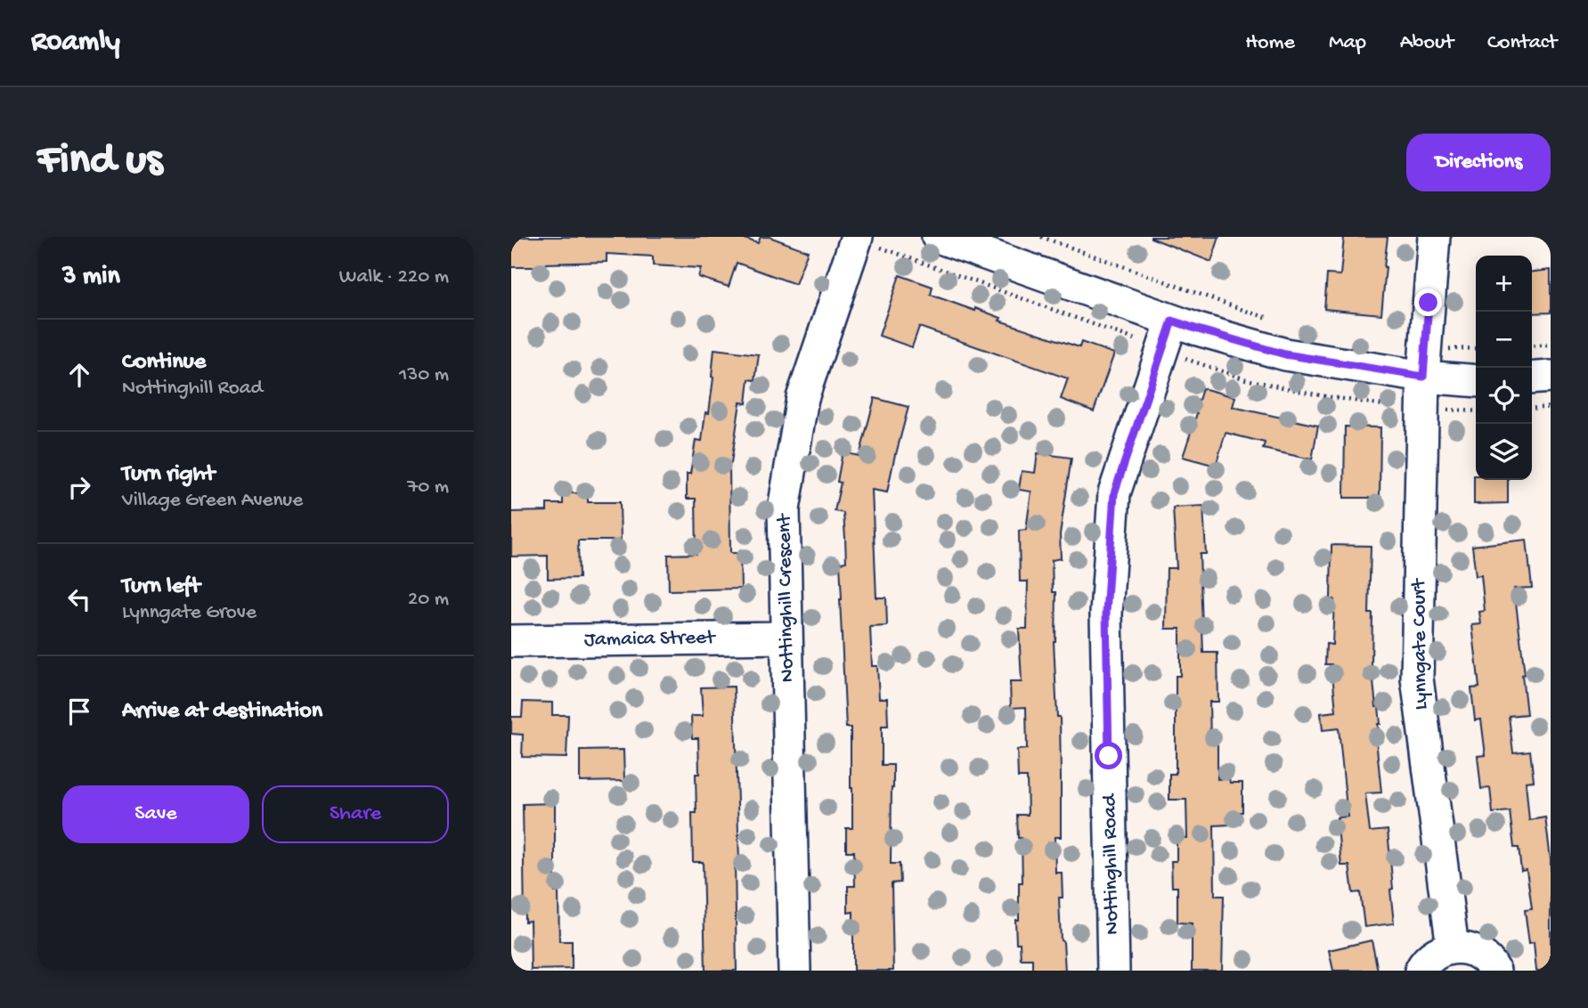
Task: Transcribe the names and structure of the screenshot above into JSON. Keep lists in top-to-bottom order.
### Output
{
  "streets": {
    "street": [
      "Nottinghill Crescent",
      "Jamaica Street",
      "Lynngate Court",
      "Nottinghill Road"
    ]
  },
  "crossings": [
    ["Nottinghill Crescent", "Jamaica Street"]
  ],
  "page": {
    "header": "Roamly",
    "nav": [
      "Home",
      "Map",
      "About",
      "Contact"
    ],
    "buttons": [
      "Directions",
      ["Save", "Share"]
    ],
    "title": "Find us",
    "heading": ["3 min", "Walk · 220 m"],
    "map_buttons": ["+", "−"],
    "list": [
      ["Continue", "Nottinghill Road", "130 m"],
      ["Turn right", "Village Green Avenue", "70 m"],
      ["Turn left", "Lynngate Grove", "20 m"],
      "Arrive at destination"
    ]
  }
}
